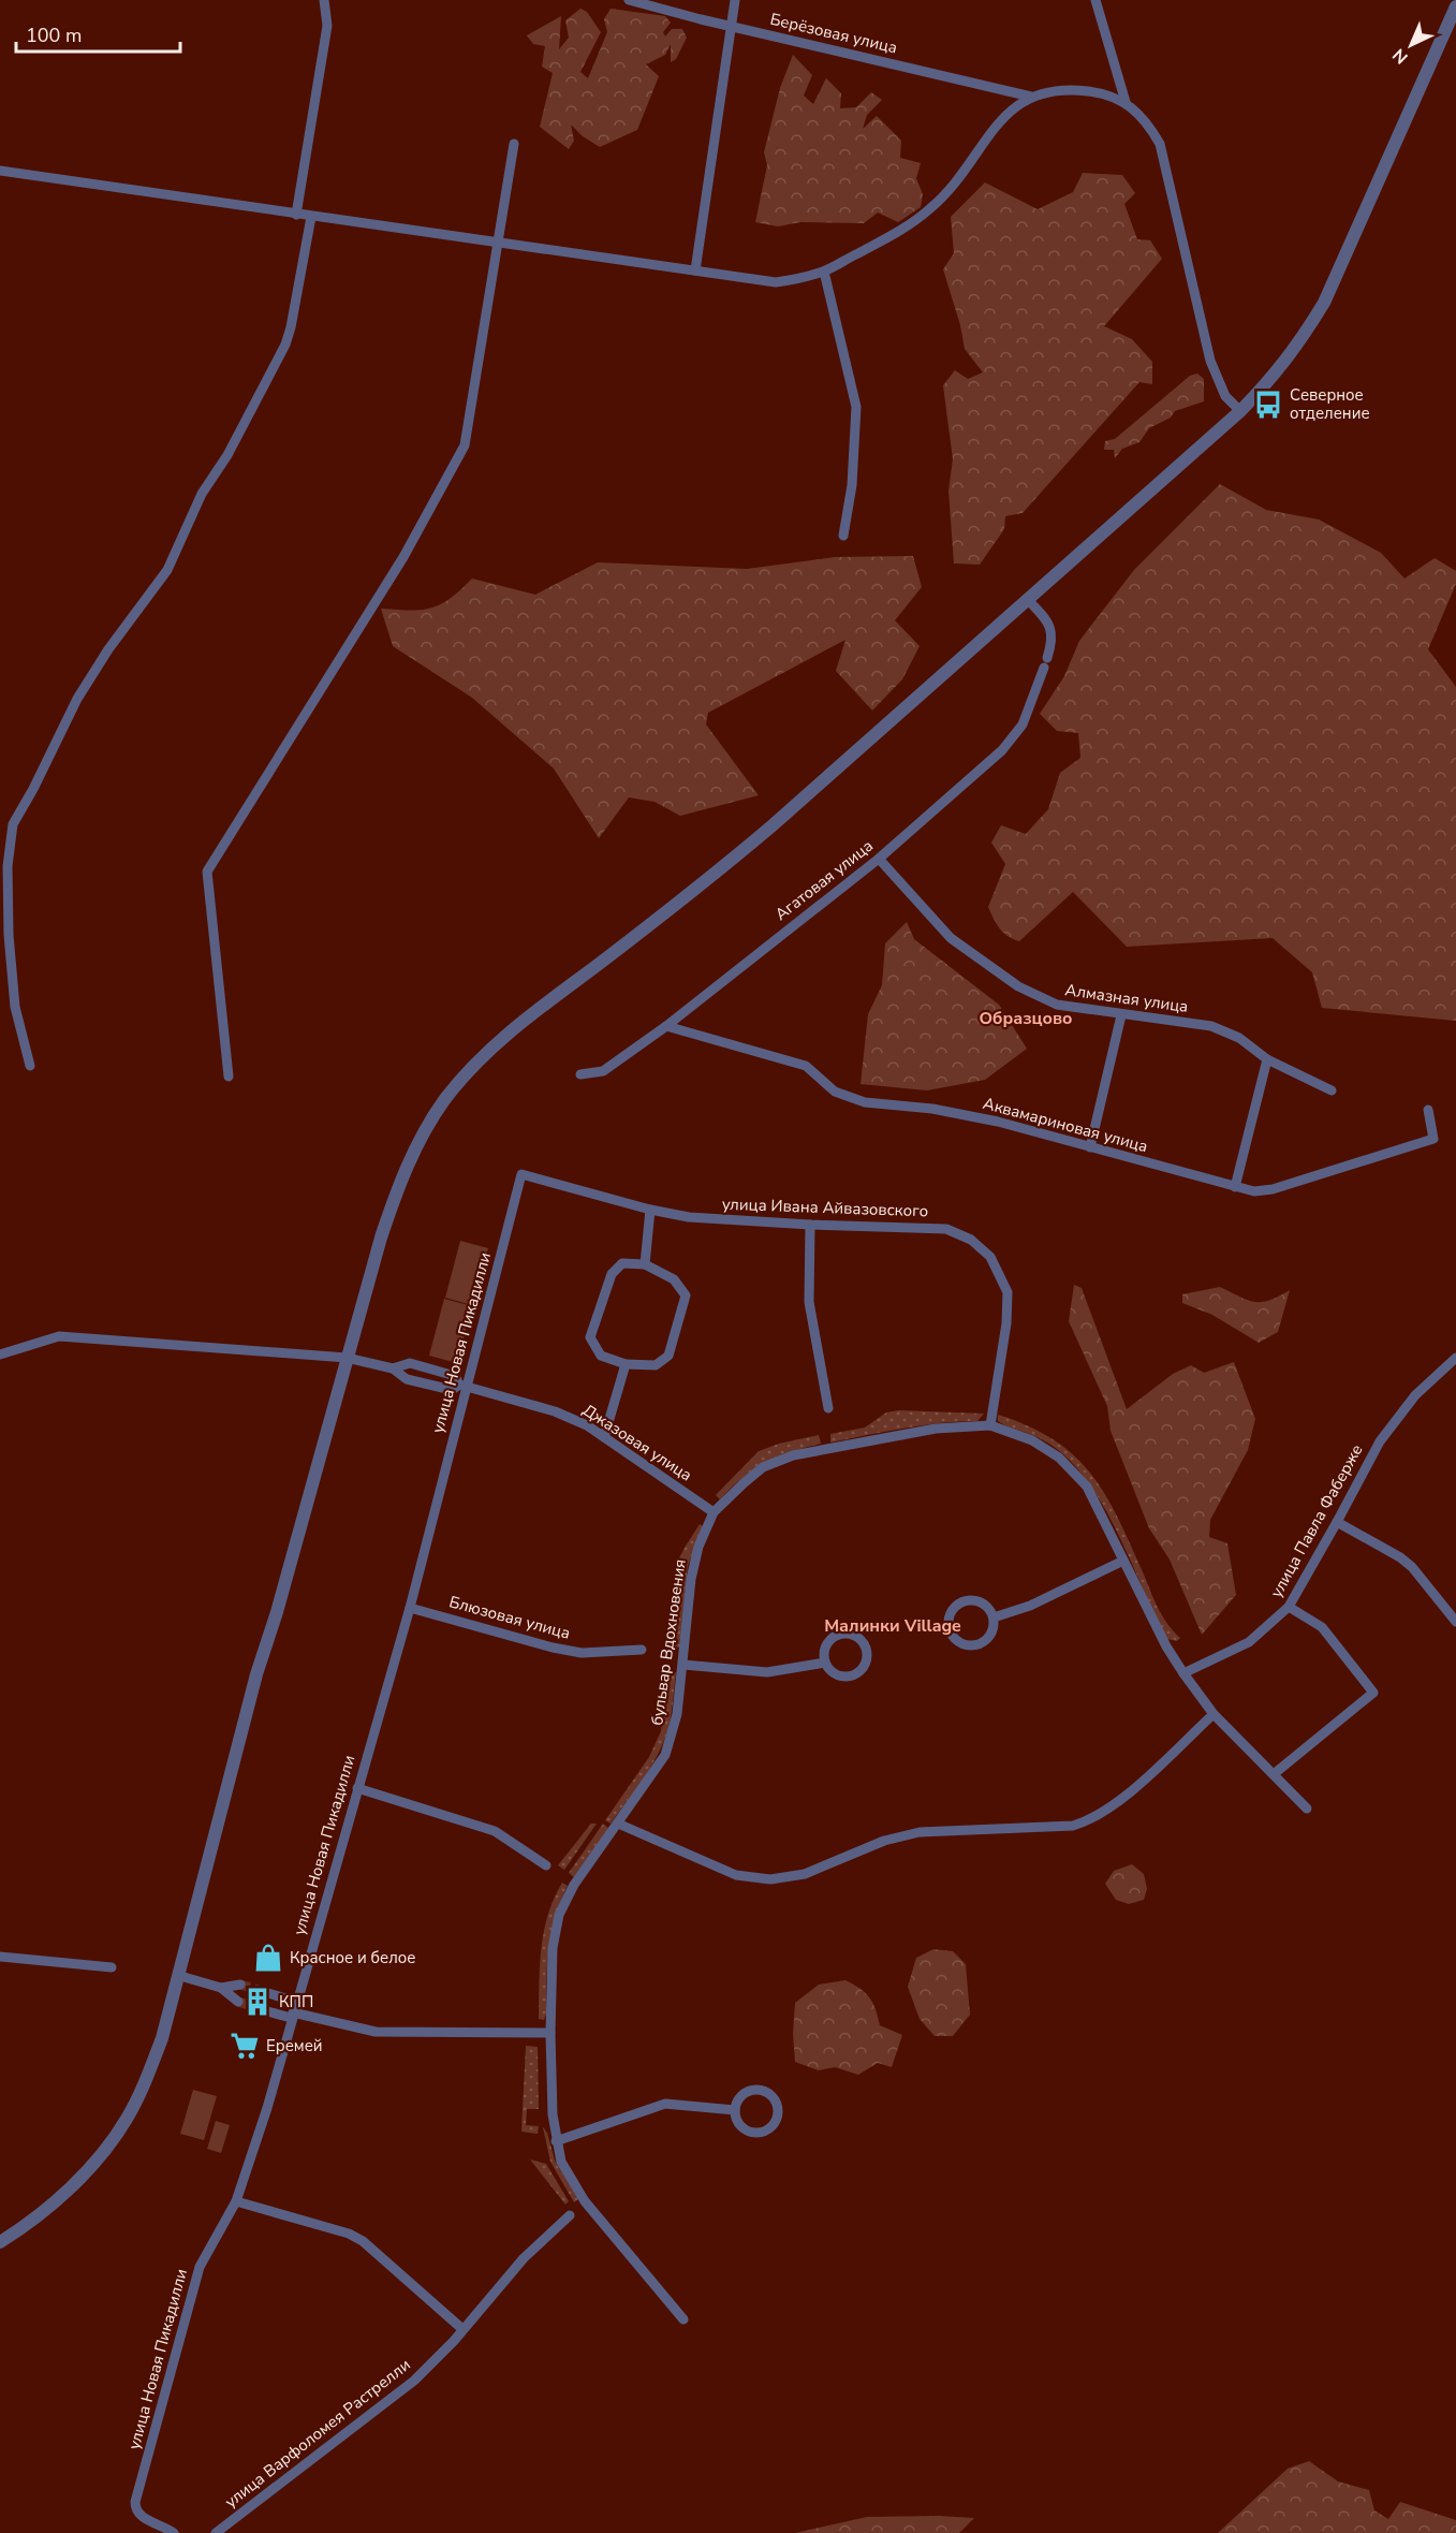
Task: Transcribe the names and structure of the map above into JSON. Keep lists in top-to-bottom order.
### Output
{
  "streets": {
    "street": [
      "Берёзовая улица",
      "Агатовая улица",
      "Алмазная улица",
      "Аквамариновая улица",
      "улица Ивана Айвазовского",
      "улица Новая Пикадилли",
      "Джазовая улица",
      "улица Павла Фаберже",
      "Блюзовая улица",
      "бульвар Вдохновения",
      "улица Варфоломея Растрелли"
    ]
  },
  "crossings": [
    ["Агатовая улица", "Алмазная улица"],
    ["Агатовая улица", "Аквамариновая улица"],
    ["улица Ивана Айвазовского", "улица Новая Пикадилли"],
    ["улица Ивана Айвазовского", "бульвар Вдохновения"],
    ["улица Новая Пикадилли", "Джазовая улица"],
    ["улица Новая Пикадилли", "Блюзовая улица"],
    ["Джазовая улица", "бульвар Вдохновения"],
    ["улица Павла Фаберже", "бульвар Вдохновения"]
  ],
  "districts": ["Образцово", "Малинки Village"],
  "places": {
    "bus stop": ["Северное отделение"],
    "shop": ["Красное и белое"],
    "building": ["КПП"],
    "supermarket": ["Еремей"]
  },
  "scale_bar": "100 m",
  "north": "bottom left"
}
